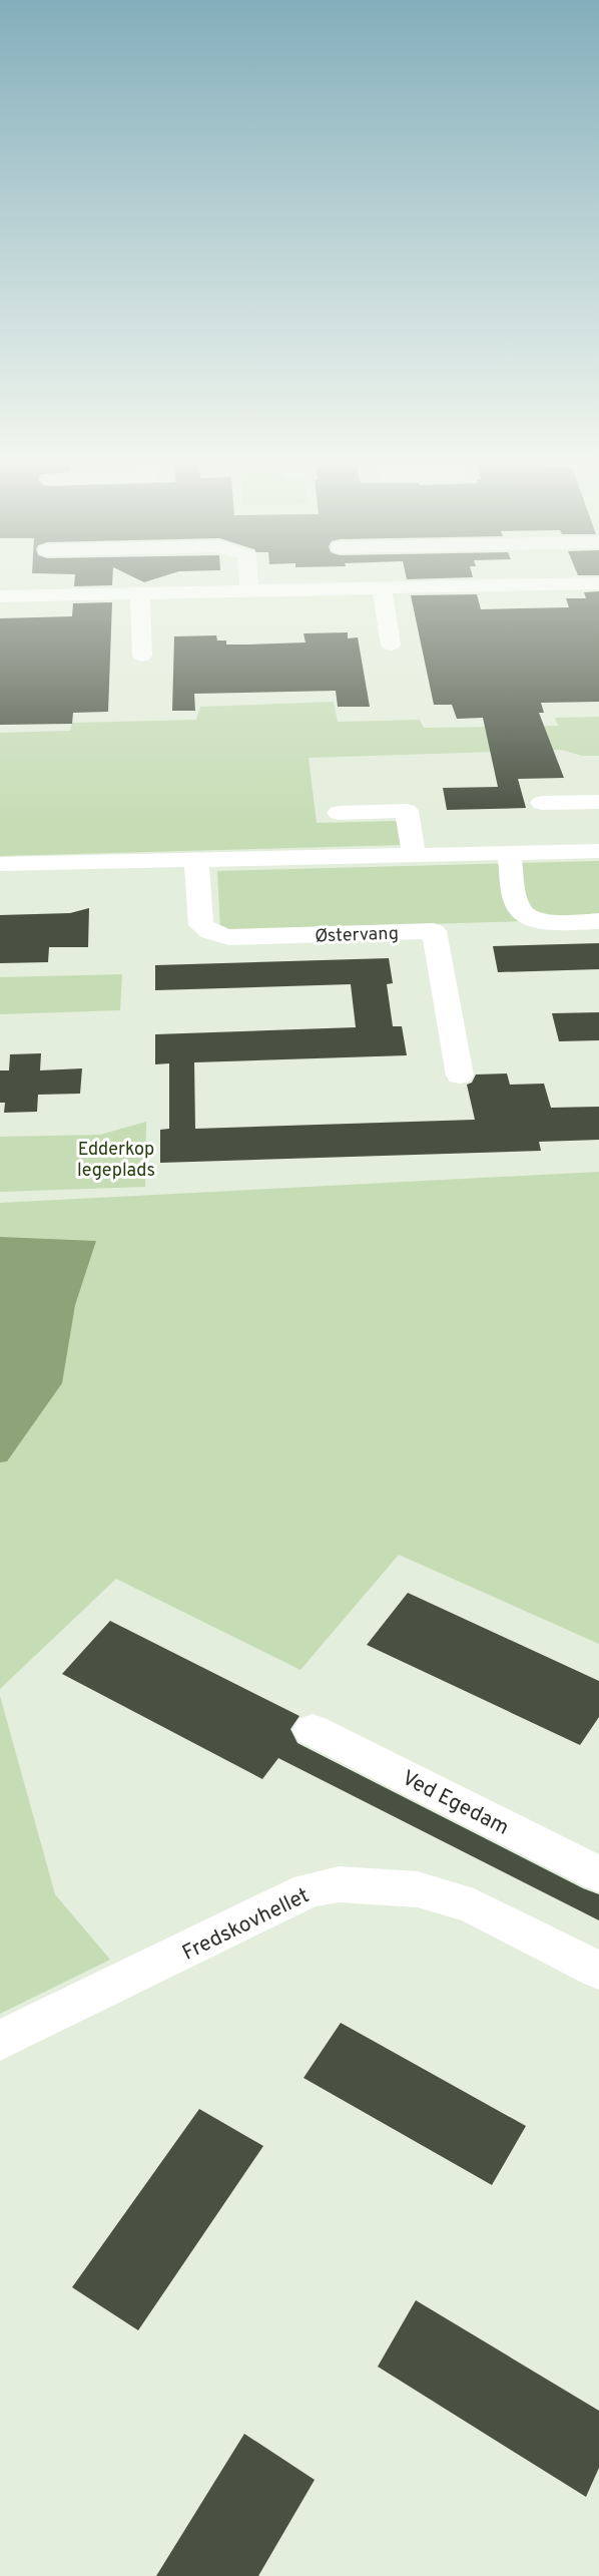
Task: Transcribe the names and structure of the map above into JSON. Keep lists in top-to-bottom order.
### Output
{
  "streets": {
    "street": ["Østervang", "Ved Egedam", "Fredskovhellet"]
  },
  "parks": ["Edderkop legeplads"]
}
